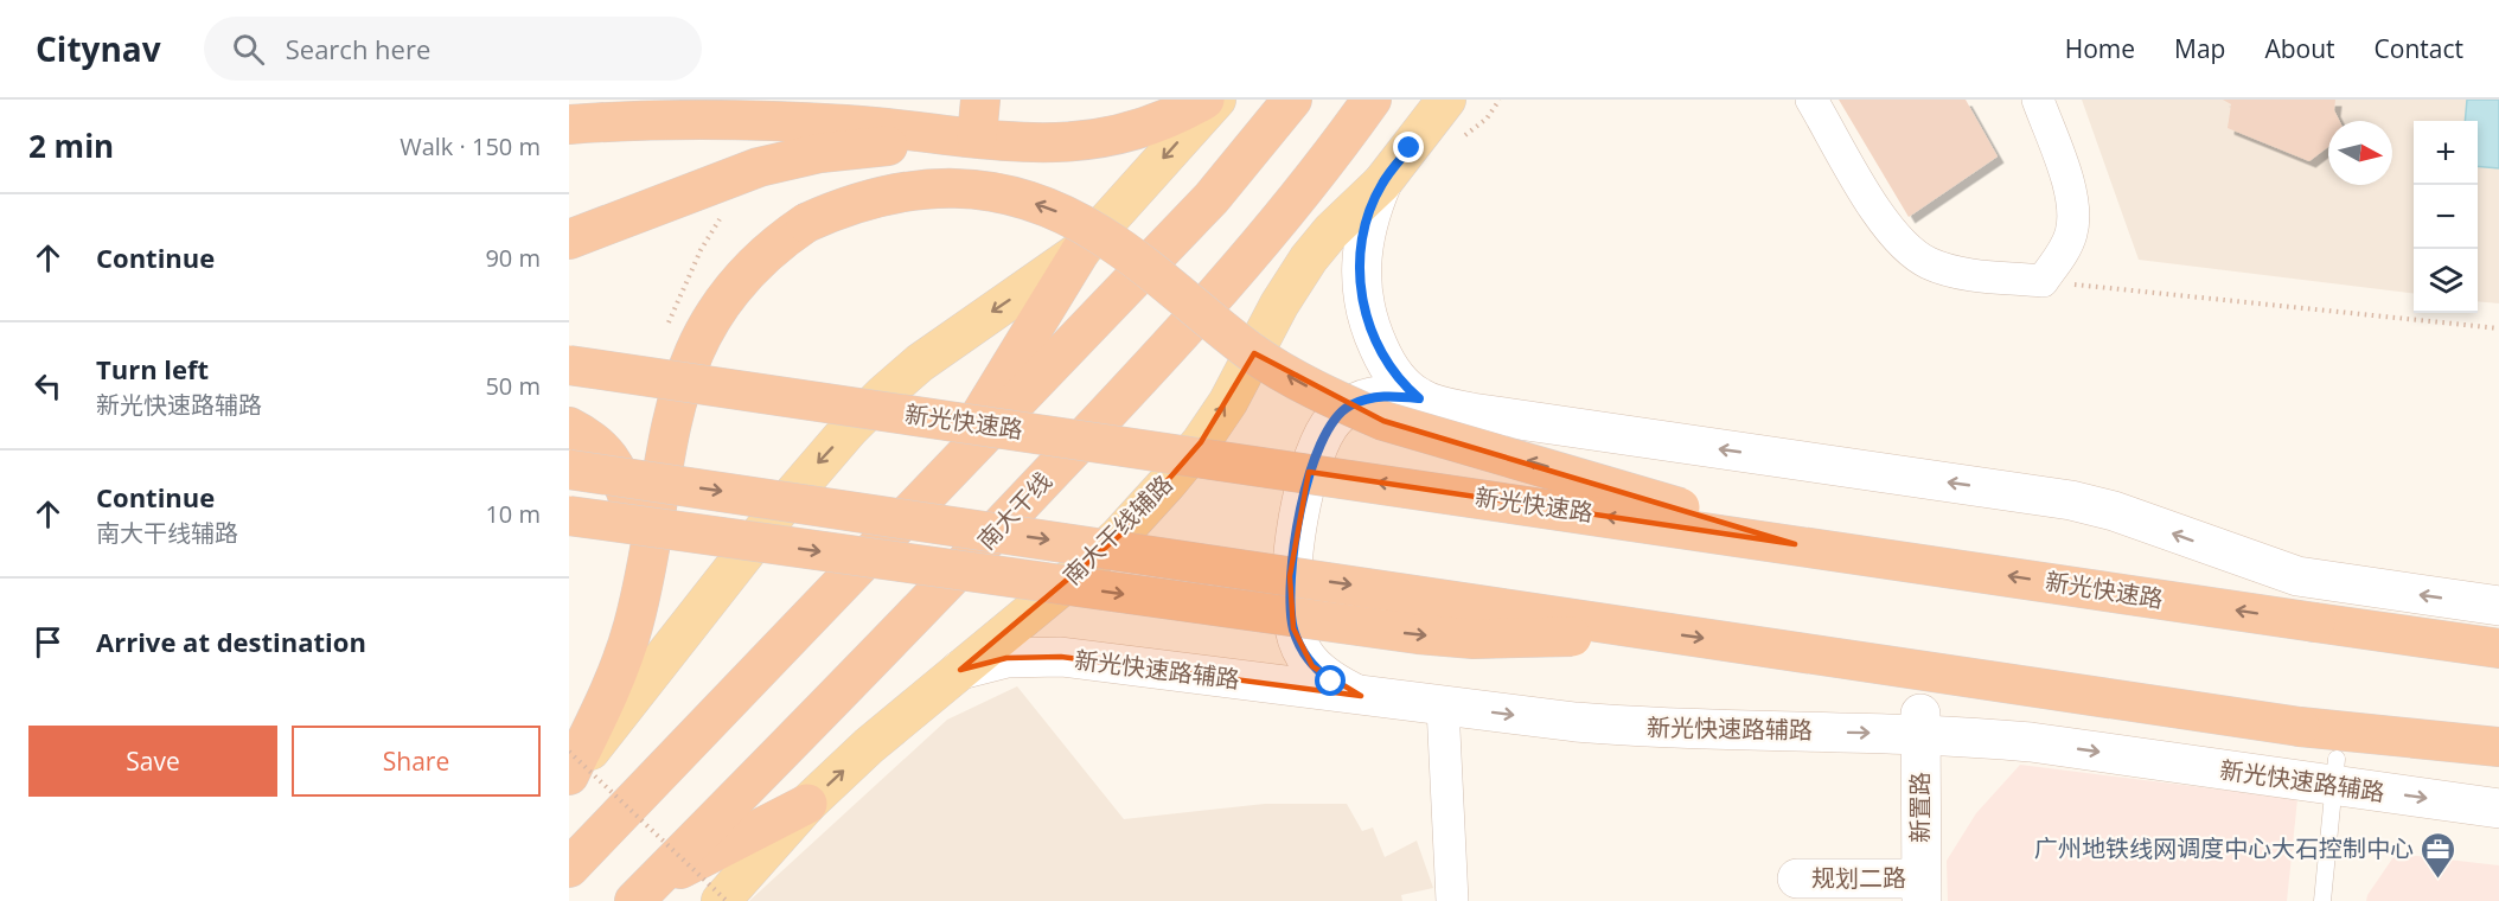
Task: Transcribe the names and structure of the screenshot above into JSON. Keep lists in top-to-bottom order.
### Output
{
  "streets": {
    "highway": ["新光快速路", "南大干线"],
    "main road": [
      "南大干线辅路",
      "新光快速路辅路",
      "新置路",
      "规划二路"
    ]
  },
  "crossings": [
    ["南大干线辅路", "新光快速路辅路"],
    ["新置路", "规划二路"]
  ],
  "places": {
    "office": ["广州地铁线网调度中心大石控制中心"]
  },
  "north": "right",
  "page": {
    "header": "Citynav",
    "search": "Search here",
    "nav": [
      "Home",
      "Map",
      "About",
      "Contact"
    ],
    "heading": ["2 min", "Walk · 150 m"],
    "map_buttons": ["+", "−"],
    "list": [
      ["Continue", "90 m"],
      ["Turn left", "新光快速路辅路", "50 m"],
      ["Continue", "南大干线辅路", "10 m"],
      "Arrive at destination"
    ],
    "buttons": ["Save", "Share"]
  }
}
